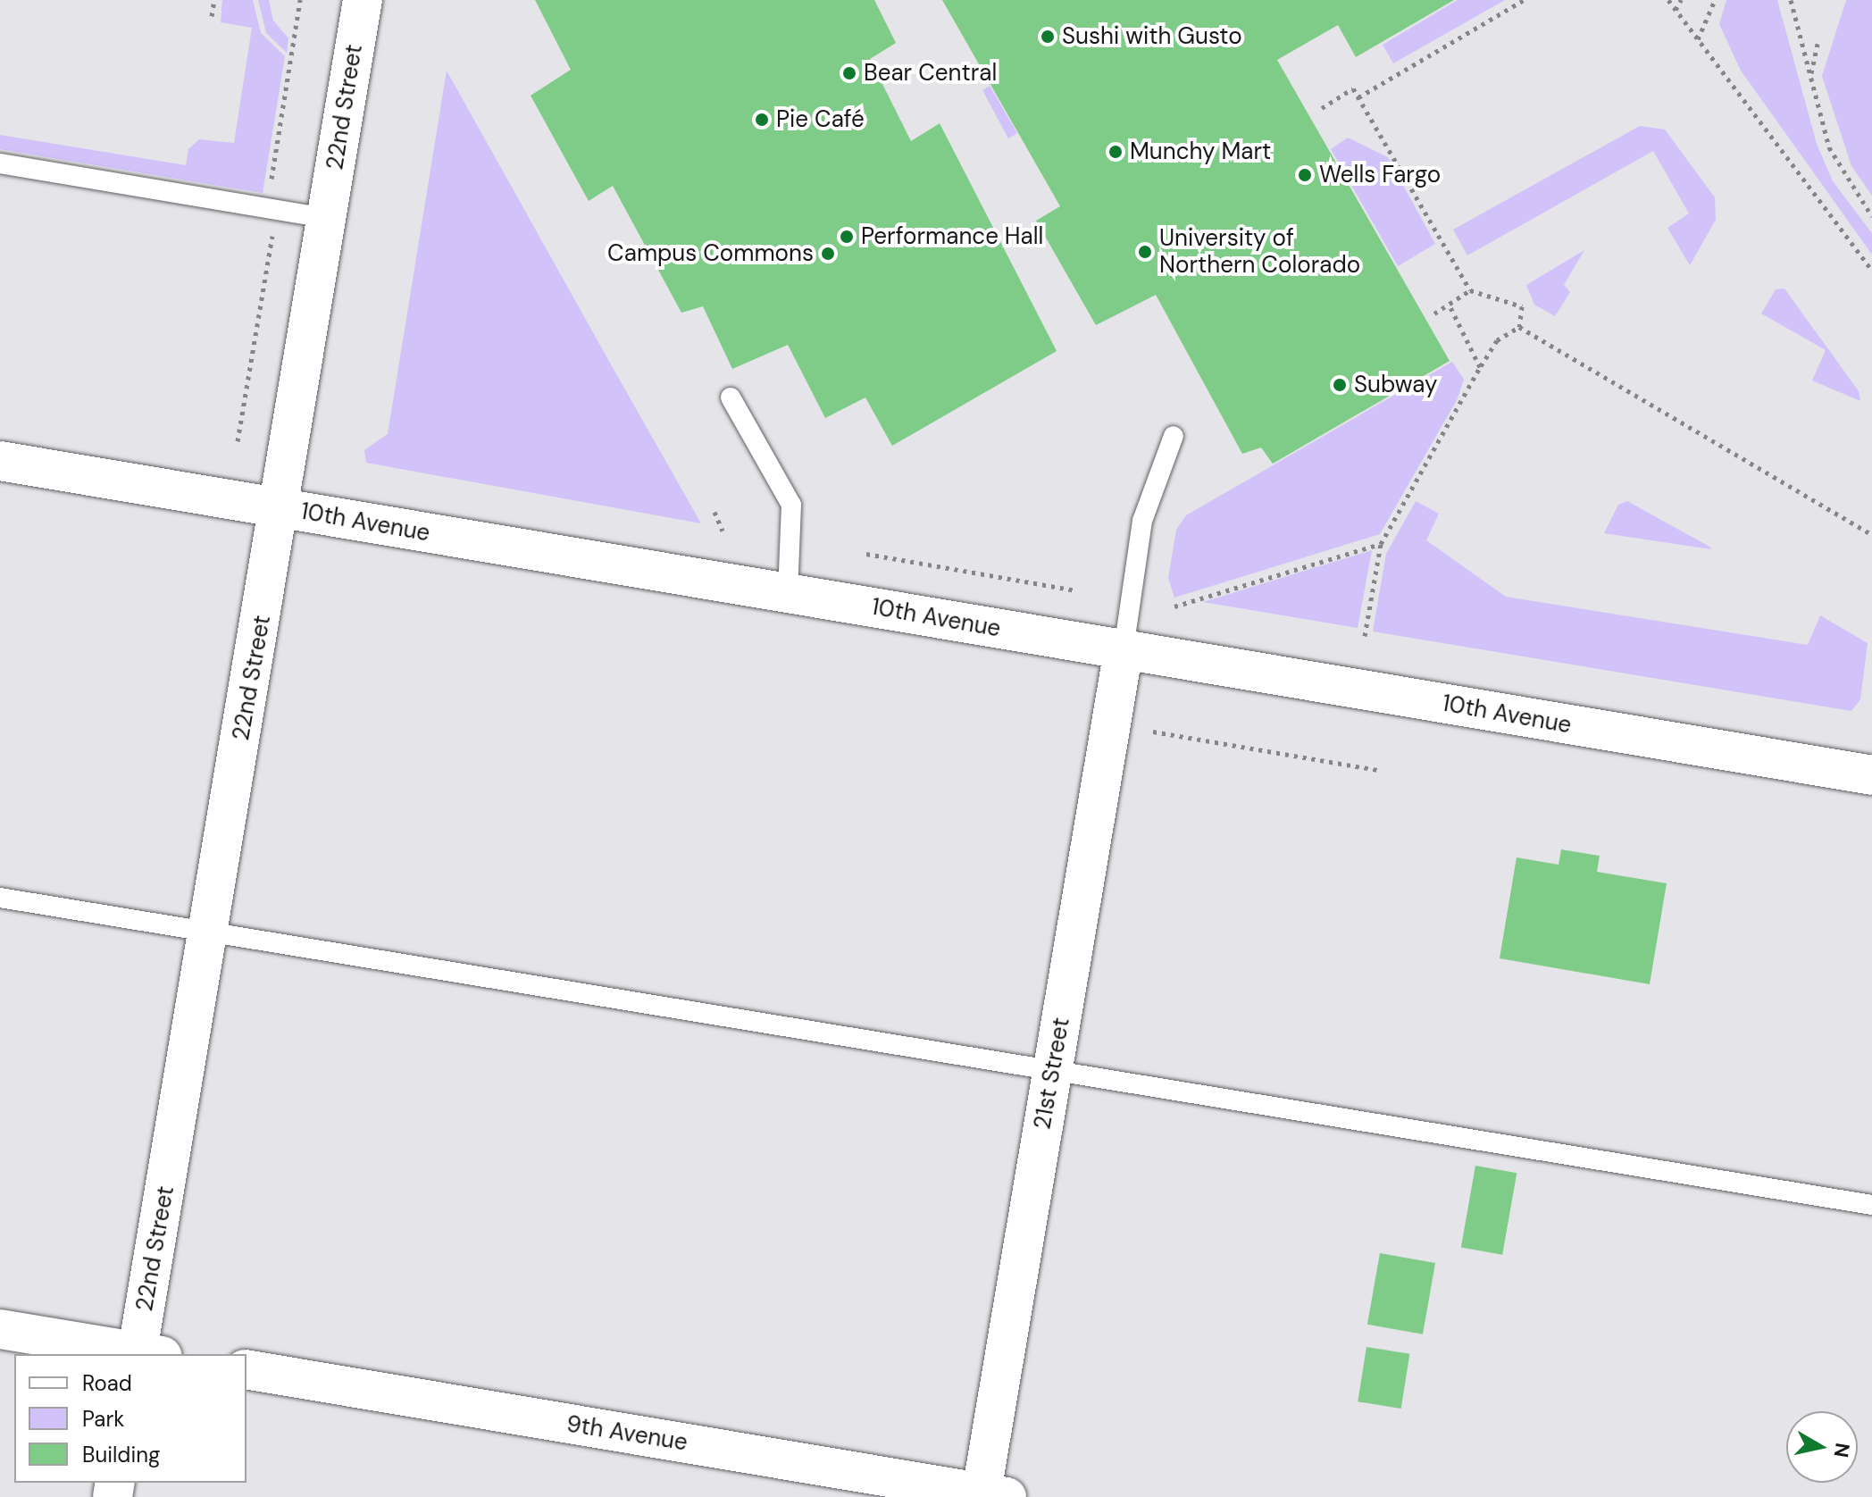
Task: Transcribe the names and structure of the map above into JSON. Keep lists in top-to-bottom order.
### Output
{
  "streets": {
    "street": [
      "22nd Street",
      "10th Avenue",
      "21st Street",
      "9th Avenue"
    ]
  },
  "crossings": [
    ["22nd Street", "10th Avenue"],
    ["10th Avenue", "21st Street"],
    ["21st Street", "9th Avenue"]
  ],
  "places": [
    "Sushi with Gusto",
    "Bear Central",
    "Pie Café",
    "Munchy Mart",
    "Wells Fargo",
    "Performance Hall",
    "University of Northern Colorado",
    "Campus Commons",
    "Subway"
  ],
  "legend": ["Road", "Park", "Building"],
  "north": "right"
}
